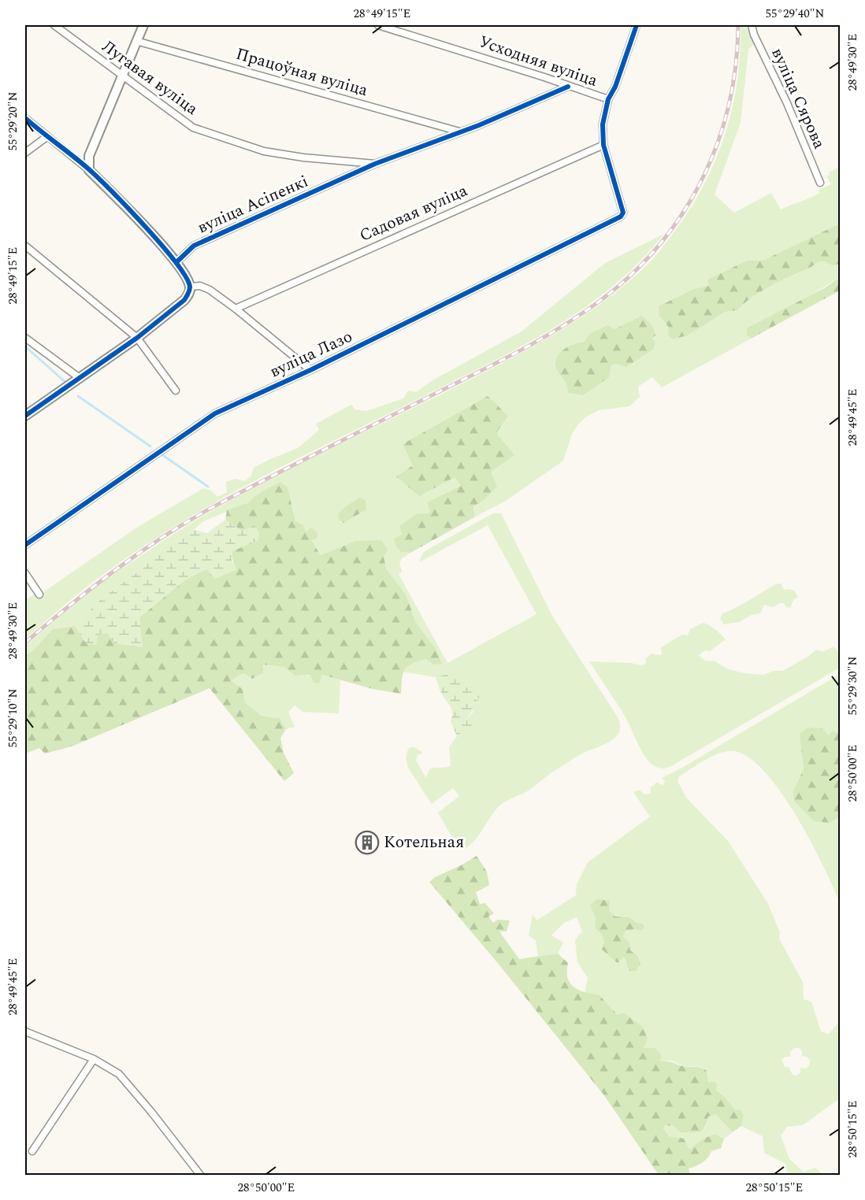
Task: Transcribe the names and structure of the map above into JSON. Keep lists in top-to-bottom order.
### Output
{
  "streets": {
    "street": [
      "Усходняя вуліца",
      "Працоўная вуліца",
      "Лугавая вуліца",
      "вуліца Сярова",
      "вуліца Асіпенкі",
      "Садовая вуліца",
      "вуліца Лазо"
    ]
  },
  "crossings": [
    ["Усходняя вуліца", "вуліца Асіпенкі"],
    ["Працоўная вуліца", "вуліца Асіпенкі"],
    ["Лугавая вуліца", "вуліца Асіпенкі"],
    ["Садовая вуліца", "вуліца Лазо"]
  ],
  "places": {
    "building": ["Котельная"]
  },
  "coordinates": [
    "28°49'15\"E",
    "55°29'40\"N",
    "28°49'30\"E",
    "55°29'20\"N",
    "28°49'45\"E",
    "55°29'30\"N",
    "55°29'10\"N",
    "28°50'00\"E",
    "28°50'15\"E"
  ]
}
